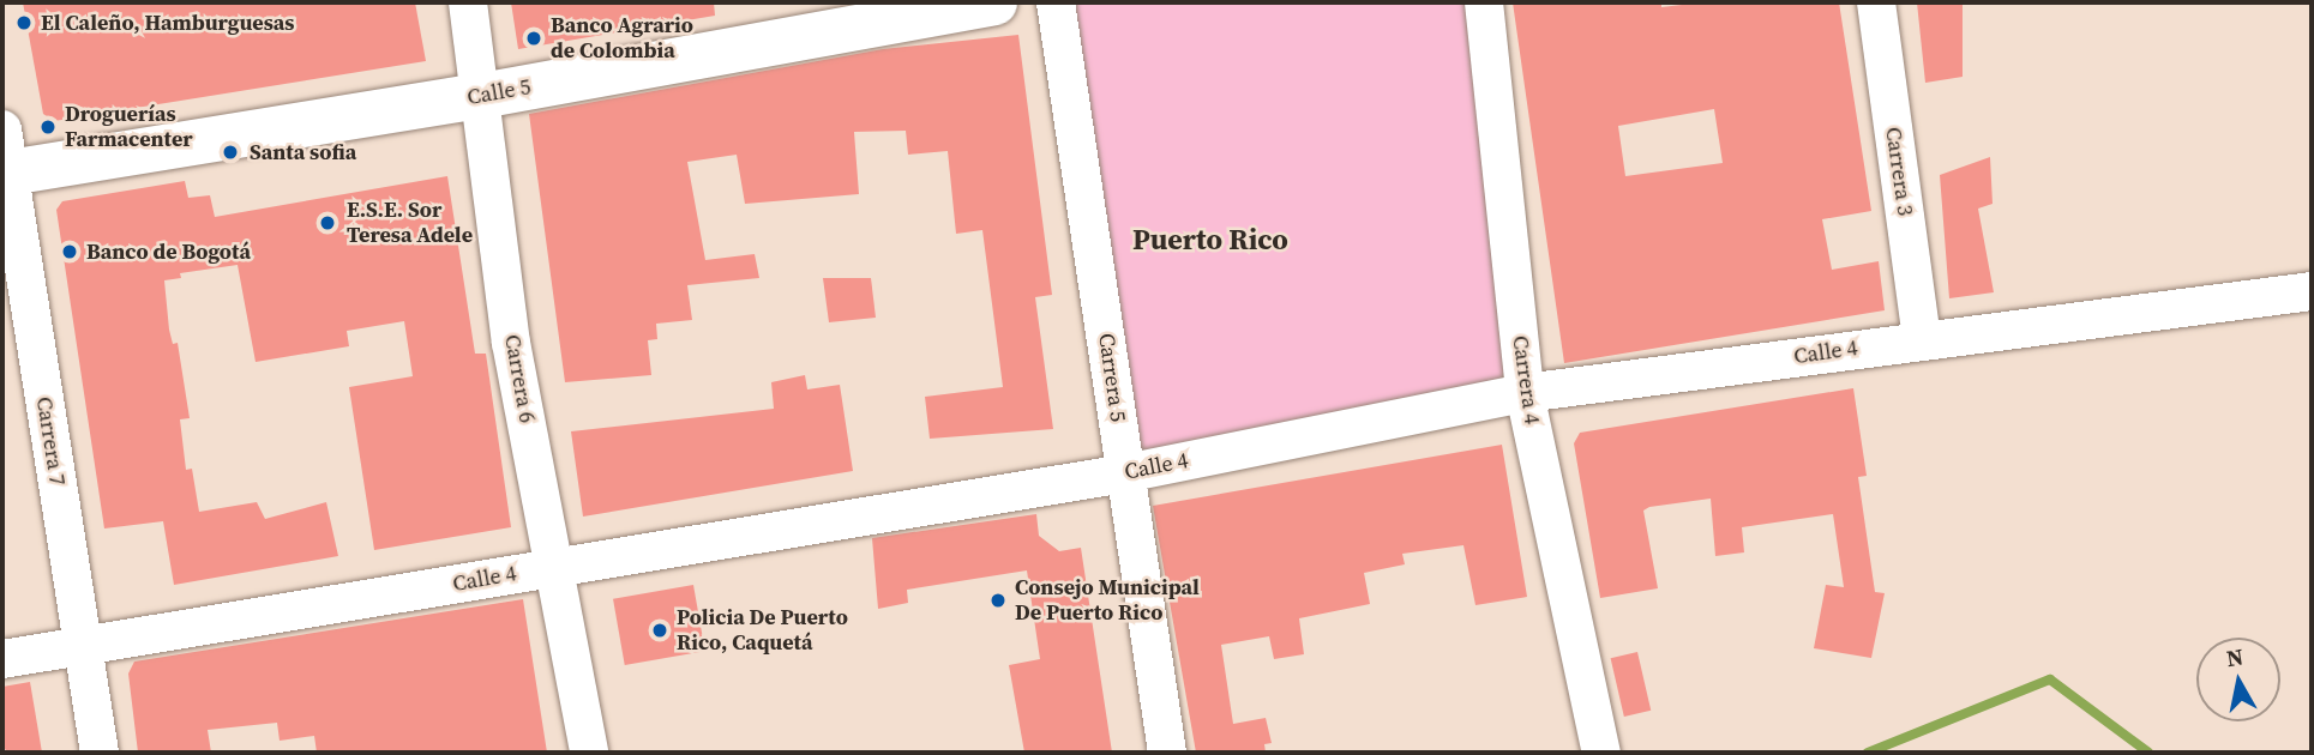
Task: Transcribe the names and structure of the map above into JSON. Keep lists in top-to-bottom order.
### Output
{
  "streets": {
    "street": [
      "Calle 5",
      "Carrera 3",
      "Calle 4",
      "Carrera 5",
      "Carrera 6",
      "Carrera 4",
      "Carrera 7"
    ]
  },
  "crossings": [
    ["Calle 5", "Carrera 6"],
    ["Calle 5", "Carrera 7"],
    ["Carrera 3", "Calle 4"],
    ["Calle 4", "Carrera 5"],
    ["Calle 4", "Carrera 6"],
    ["Calle 4", "Carrera 4"],
    ["Calle 4", "Carrera 7"]
  ],
  "districts": ["Puerto Rico"],
  "places": [
    "El Caleño, Hamburguesas",
    "Banco Agrario de Colombia",
    "Droguerías Farmacenter",
    "Santa sofia",
    "E.S.E. Sor Teresa Adele",
    "Banco de Bogotá",
    "Consejo Municipal De Puerto Rico",
    "Policia De Puerto Rico, Caquetá"
  ],
  "north": "top"
}
